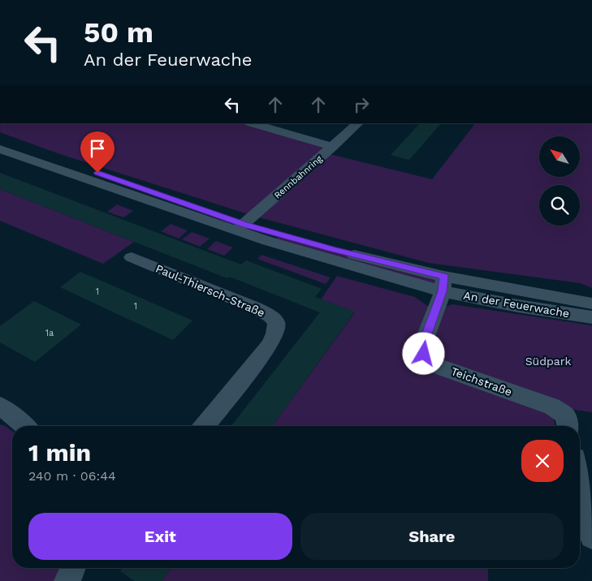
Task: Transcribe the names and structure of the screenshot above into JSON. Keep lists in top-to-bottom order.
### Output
{
  "streets": {
    "street": [
      "Rennbahnring",
      "Paul-Thiersch-Straße",
      "An der Feuerwache",
      "Teichstraße"
    ]
  },
  "crossings": [
    ["Rennbahnring", "An der Feuerwache"],
    ["An der Feuerwache", "Teichstraße"]
  ],
  "parks": ["Südpark"],
  "house_numbers": ["1", "1", "1a"],
  "north": "top left",
  "page": {
    "turn": ["50 m", "An der Feuerwache"],
    "heading": ["1 min", "240 m · 06:44"],
    "buttons": ["Exit", "Share"]
  }
}
